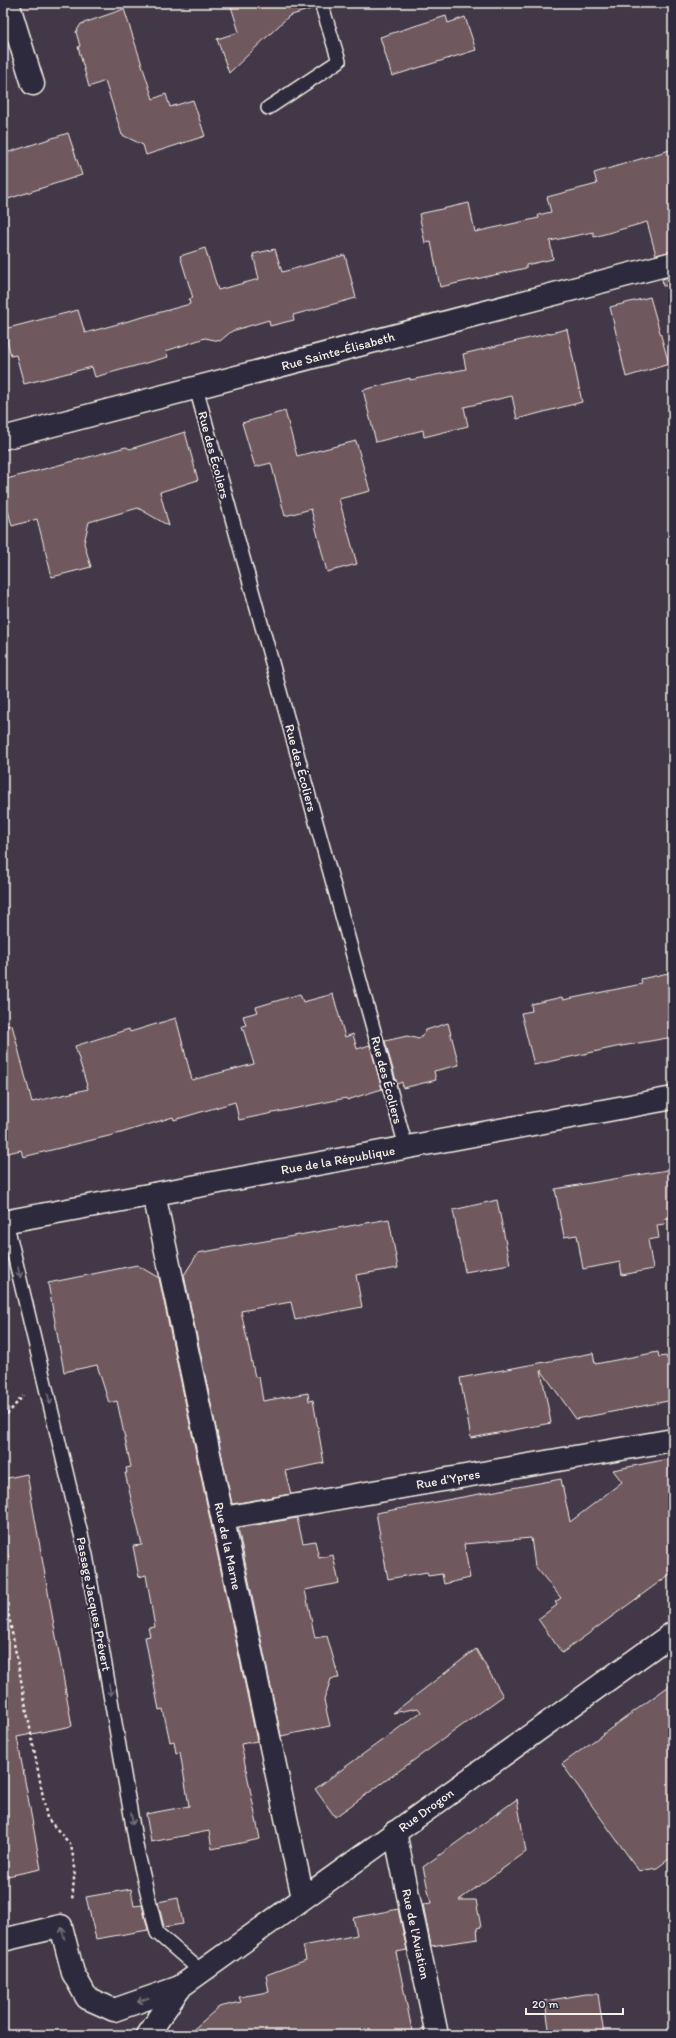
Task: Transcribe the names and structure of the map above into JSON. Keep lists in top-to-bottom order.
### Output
{
  "streets": {
    "street": [
      "Rue Sainte-Élisabeth",
      "Rue de la République",
      "Rue d'Ypres",
      "Rue de la Marne",
      "Rue Drogon",
      "Rue de l'Aviation"
    ],
    "lane": ["Rue des Écoliers", "Passage Jacques Prévert"]
  },
  "crossings": [
    ["Rue Sainte-Élisabeth", "Rue des Écoliers"],
    ["Rue des Écoliers", "Rue de la République"],
    ["Rue de la République", "Rue de la Marne"],
    ["Rue de la République", "Passage Jacques Prévert"],
    ["Rue d'Ypres", "Rue de la Marne"],
    ["Rue de la Marne", "Rue Drogon"],
    ["Passage Jacques Prévert", "Rue Drogon"],
    ["Rue Drogon", "Rue de l'Aviation"]
  ],
  "one_way": ["Passage Jacques Prévert"],
  "scale_bar": "20 m"
}
